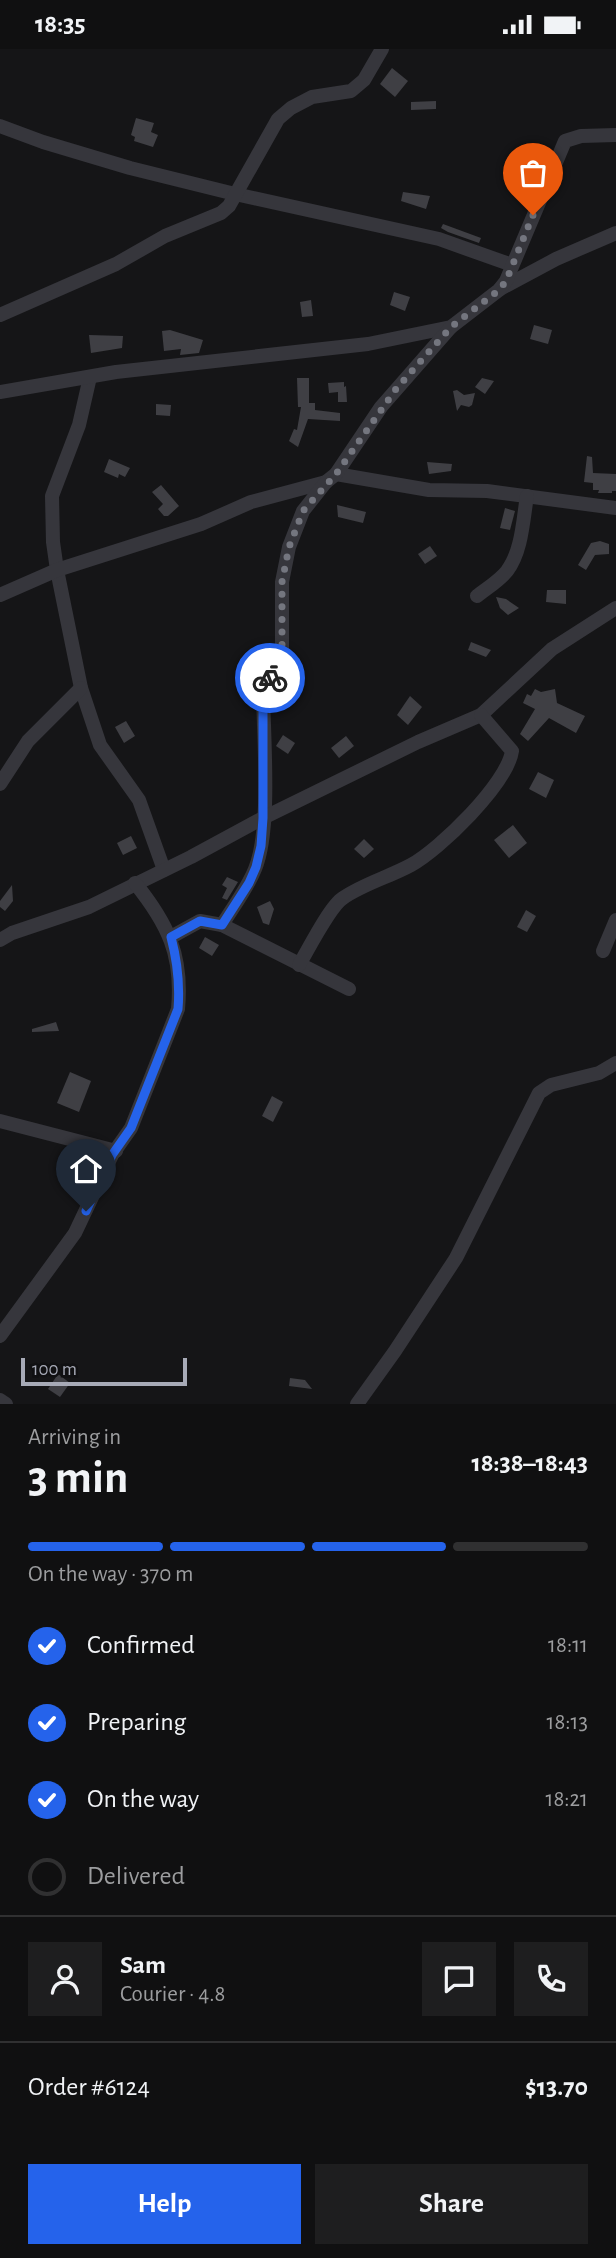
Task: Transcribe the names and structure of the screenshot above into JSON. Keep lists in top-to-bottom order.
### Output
{
  "scale_bar": "100 m",
  "page": {
    "status": "18:35",
    "scale": "100 m",
    "heading": ["3 min", "Arriving in", "18:38–18:43"],
    "panel": [
      "Sam",
      "Courier · 4.8",
      "Order #6124",
      "$13.70"
    ],
    "bar": "On the way · 370 m",
    "list": [
      ["Confirmed", "18:11"],
      ["Preparing", "18:13"],
      ["On the way", "18:21"],
      "Delivered"
    ],
    "buttons": ["Help", "Share"]
  }
}
